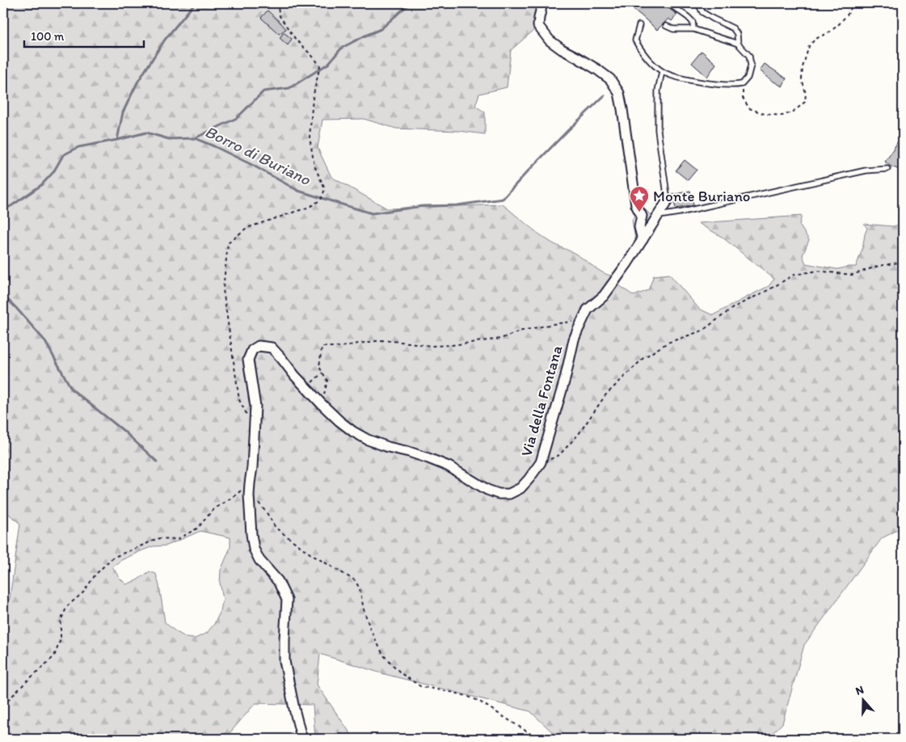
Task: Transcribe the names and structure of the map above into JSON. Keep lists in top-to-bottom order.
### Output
{
  "streets": {
    "street": ["Via della Fontana"]
  },
  "water": ["Borro di Buriano"],
  "places": {
    "place": ["Monte Buriano"]
  },
  "scale_bar": "100 m",
  "north": "top"
}
